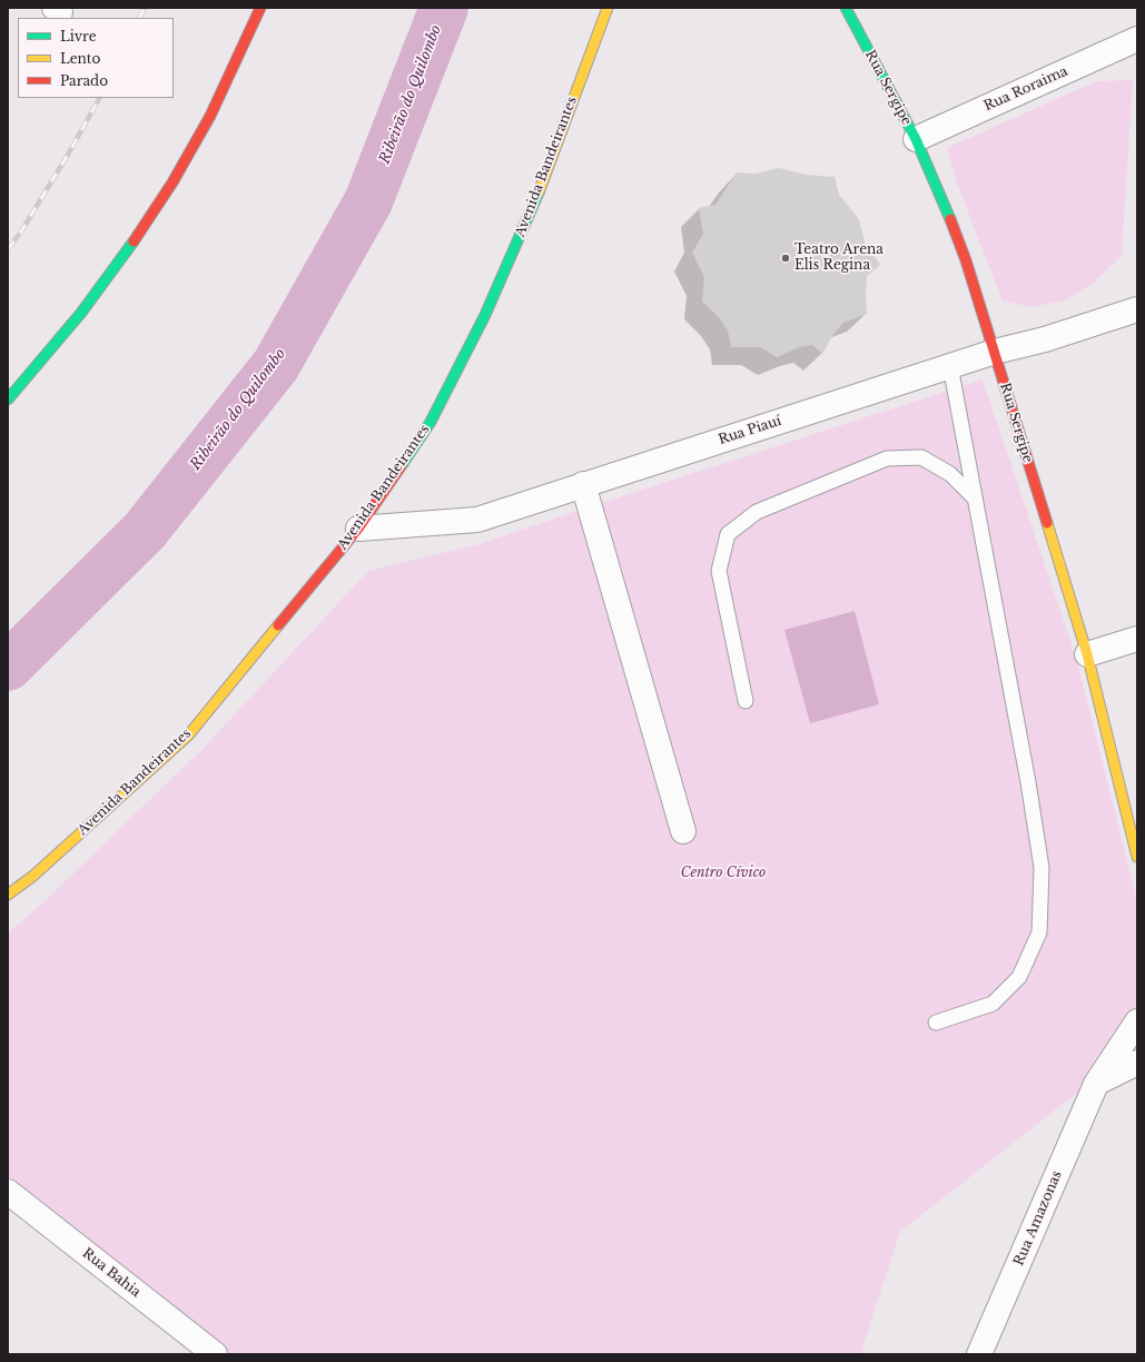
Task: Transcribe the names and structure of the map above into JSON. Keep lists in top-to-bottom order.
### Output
{
  "streets": {
    "main road": ["Rua Sergipe", "Avenida Bandeirantes"],
    "street": [
      "Rua Roraima",
      "Rua Piauí",
      "Rua Amazonas",
      "Rua Bahia"
    ]
  },
  "crossings": [
    ["Rua Sergipe", "Rua Roraima"],
    ["Rua Sergipe", "Rua Piauí"],
    ["Avenida Bandeirantes", "Rua Piauí"]
  ],
  "water": ["Ribeirão do Quilombo"],
  "parks": ["Centro Cívico"],
  "places": ["Teatro Arena Elis Regina"],
  "legend": ["Livre", "Lento", "Parado"]
}
